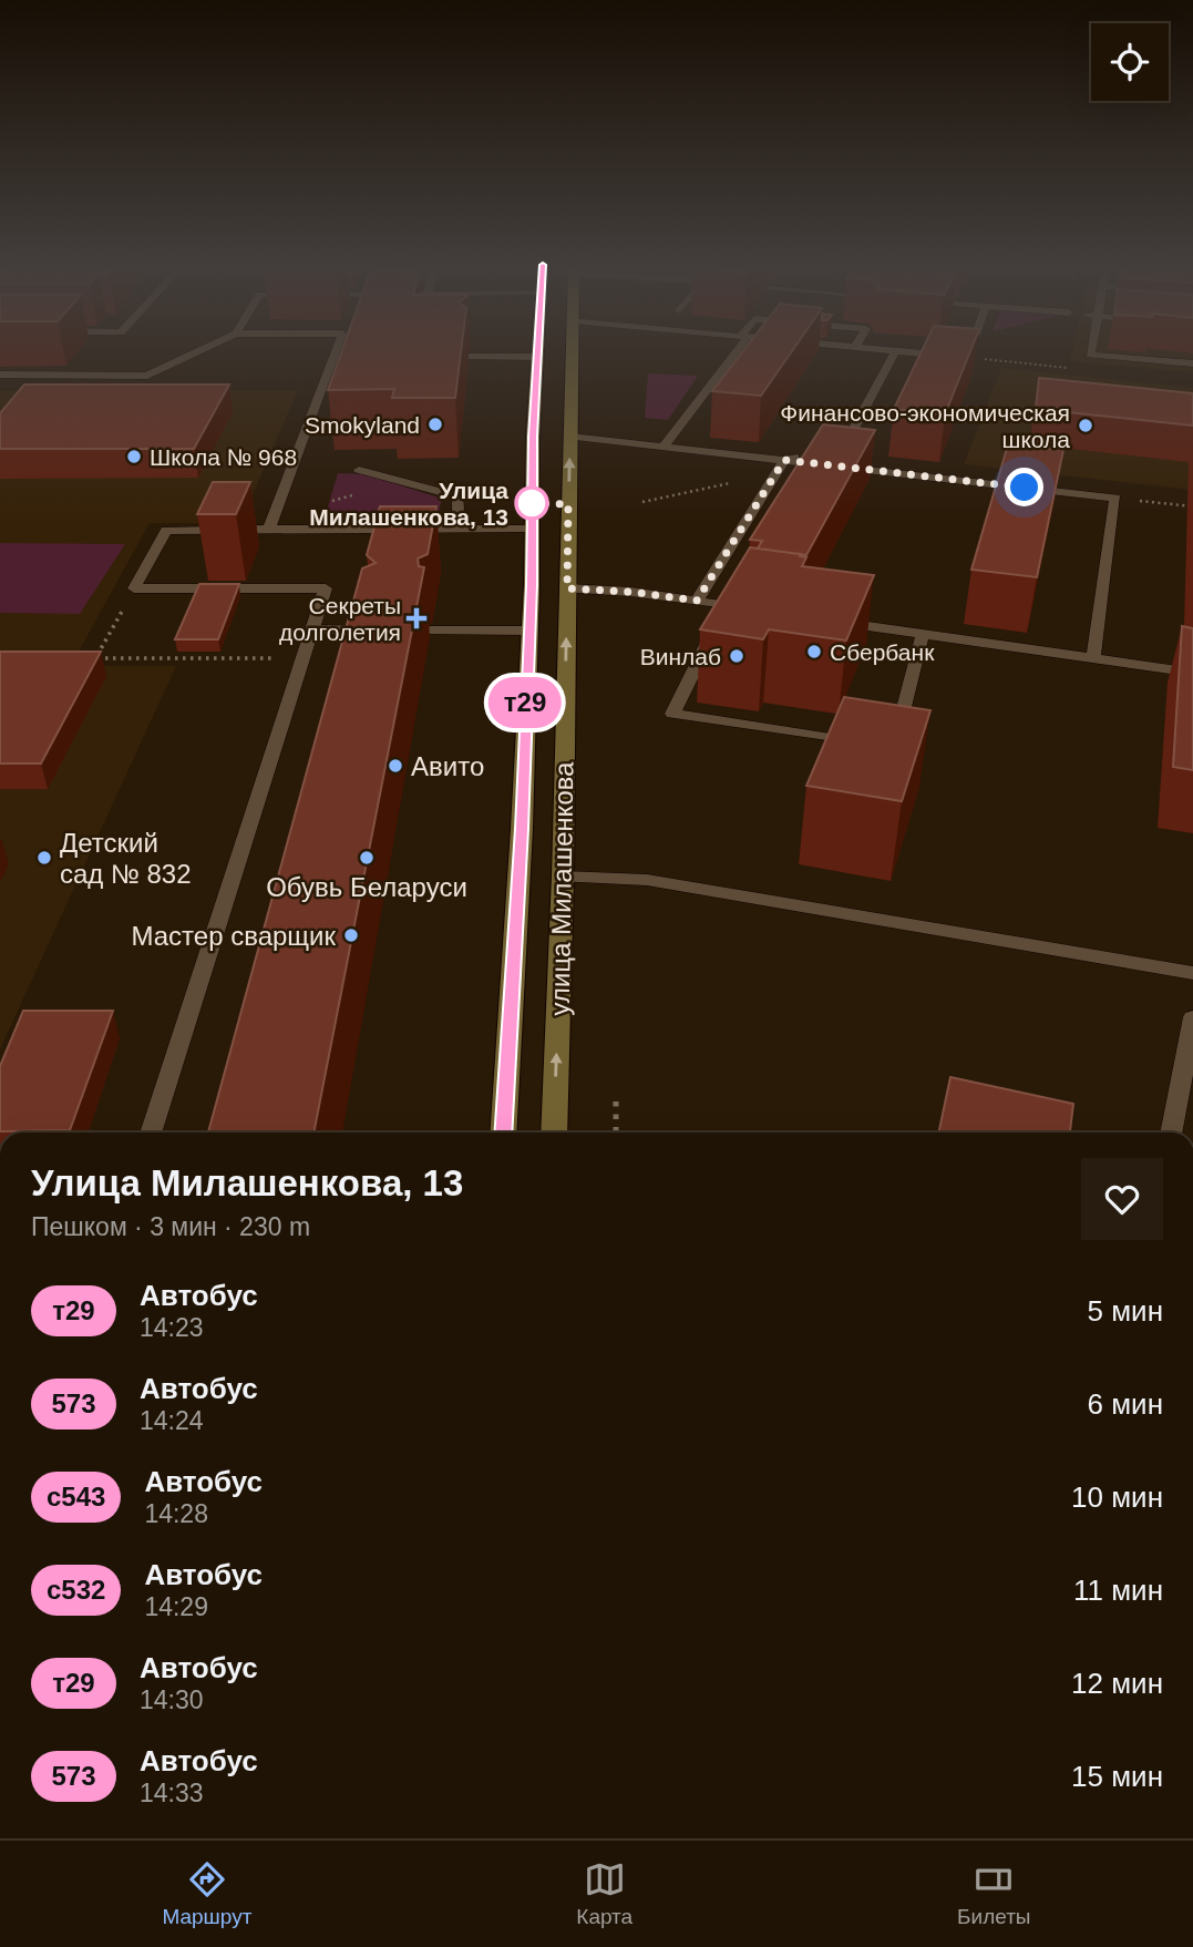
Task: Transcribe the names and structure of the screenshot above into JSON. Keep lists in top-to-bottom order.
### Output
{
  "streets": {
    "main road": ["улица Милашенкова"]
  },
  "places": {
    "other": [
      "Smokyland",
      "Финансово-экономическая школа",
      "Школа № 968",
      "Улица Милашенкова, 13",
      "Сбербанк",
      "Винлаб",
      "Авито",
      "Детский сад № 832",
      "Обувь Беларуси",
      "Мастер сварщик"
    ],
    "health": ["Секреты долголетия"]
  },
  "lines": ["bus line т29"],
  "page": {
    "on_map": "т29",
    "heading": ["Улица Милашенкова, 13", "Пешком · 3 мин · 230 m"],
    "list": [
      {
        "mark": "т29",
        "name": "Автобус",
        "note": "14:23",
        "value": "5 мин"
      },
      {
        "mark": "573",
        "name": "Автобус",
        "note": "14:24",
        "value": "6 мин"
      },
      {
        "mark": "с543",
        "name": "Автобус",
        "note": "14:28",
        "value": "10 мин"
      },
      {
        "mark": "с532",
        "name": "Автобус",
        "note": "14:29",
        "value": "11 мин"
      },
      {
        "mark": "т29",
        "name": "Автобус",
        "note": "14:30",
        "value": "12 мин"
      },
      {
        "mark": "573",
        "name": "Автобус",
        "note": "14:33",
        "value": "15 мин"
      }
    ],
    "tabs": ["Маршрут", "Карта", "Билеты"]
  }
}
